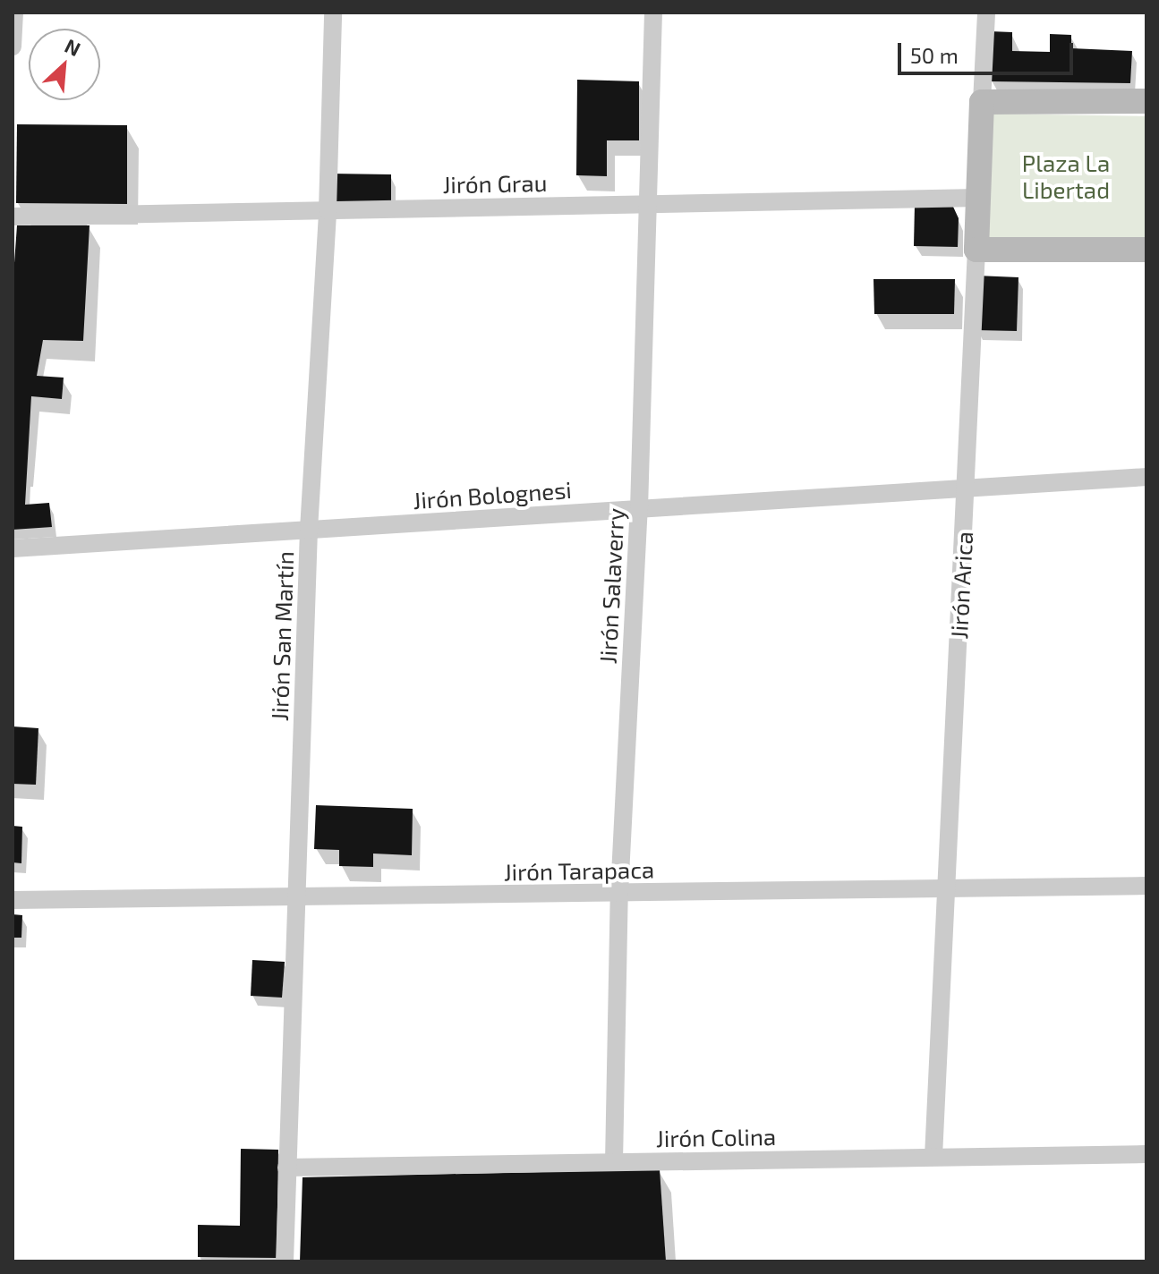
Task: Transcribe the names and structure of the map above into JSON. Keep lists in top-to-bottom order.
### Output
{
  "streets": {
    "main road": ["Jirón Arica"],
    "street": [
      "Jirón Grau",
      "Jirón Bolognesi",
      "Jirón Salaverry",
      "Jirón San Martín",
      "Jirón Tarapaca",
      "Jirón Colina"
    ]
  },
  "crossings": [
    ["Jirón Grau", "Jirón Arica"],
    ["Jirón Grau", "Jirón Salaverry"],
    ["Jirón Grau", "Jirón San Martín"],
    ["Jirón Bolognesi", "Jirón Arica"],
    ["Jirón Bolognesi", "Jirón Salaverry"],
    ["Jirón Bolognesi", "Jirón San Martín"],
    ["Jirón Arica", "Jirón Tarapaca"],
    ["Jirón Arica", "Jirón Colina"],
    ["Jirón Salaverry", "Jirón Tarapaca"],
    ["Jirón Salaverry", "Jirón Colina"],
    ["Jirón San Martín", "Jirón Tarapaca"],
    ["Jirón San Martín", "Jirón Colina"]
  ],
  "parks": ["Plaza La Libertad"],
  "scale_bar": "50 m",
  "north": "top right"
}
